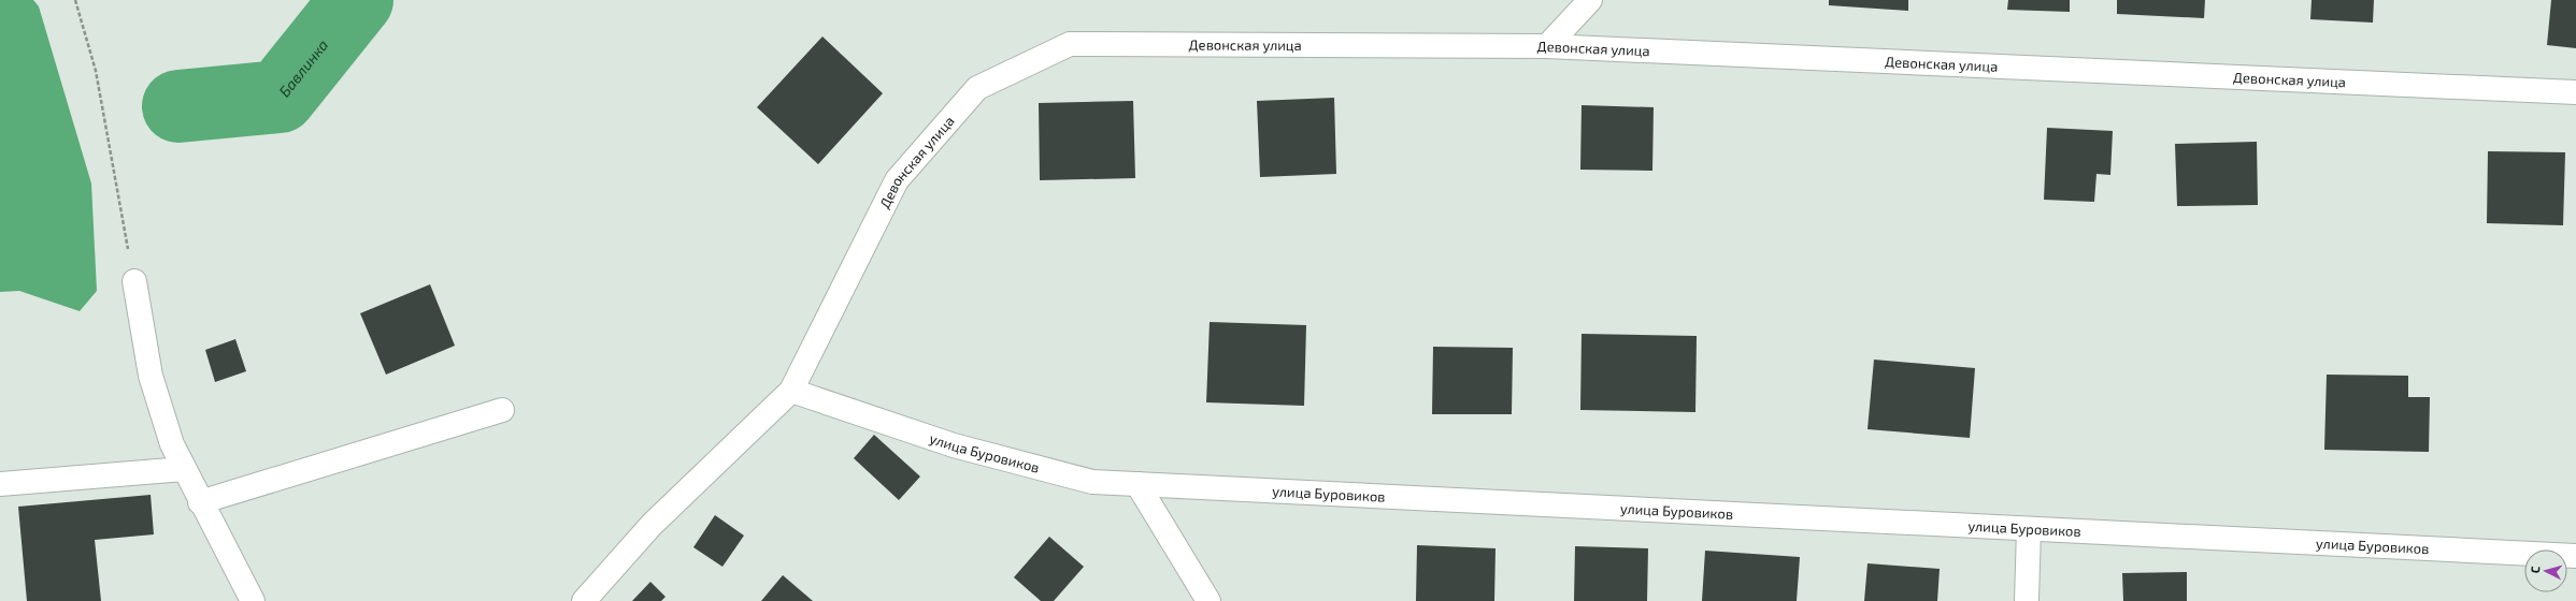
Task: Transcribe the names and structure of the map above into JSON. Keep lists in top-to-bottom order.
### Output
{
  "streets": {
    "street": ["Девонская улица", "улица Буровиков"]
  },
  "crossings": [
    ["Девонская улица", "улица Буровиков"]
  ],
  "water": ["Бавлинка"],
  "north": "left"
}
